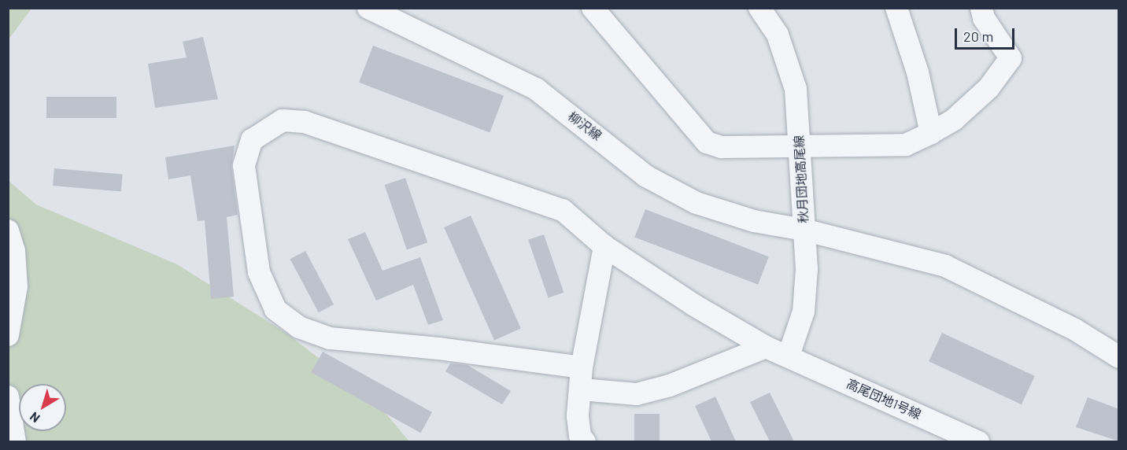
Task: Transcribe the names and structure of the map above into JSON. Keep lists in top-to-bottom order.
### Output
{
  "streets": {
    "street": ["柳沢線", "秋月団地高尾線", "高尾団地1号線"]
  },
  "crossings": [
    ["柳沢線", "秋月団地高尾線"],
    ["秋月団地高尾線", "高尾団地1号線"]
  ],
  "scale_bar": "20 m",
  "north": "bottom left"
}
